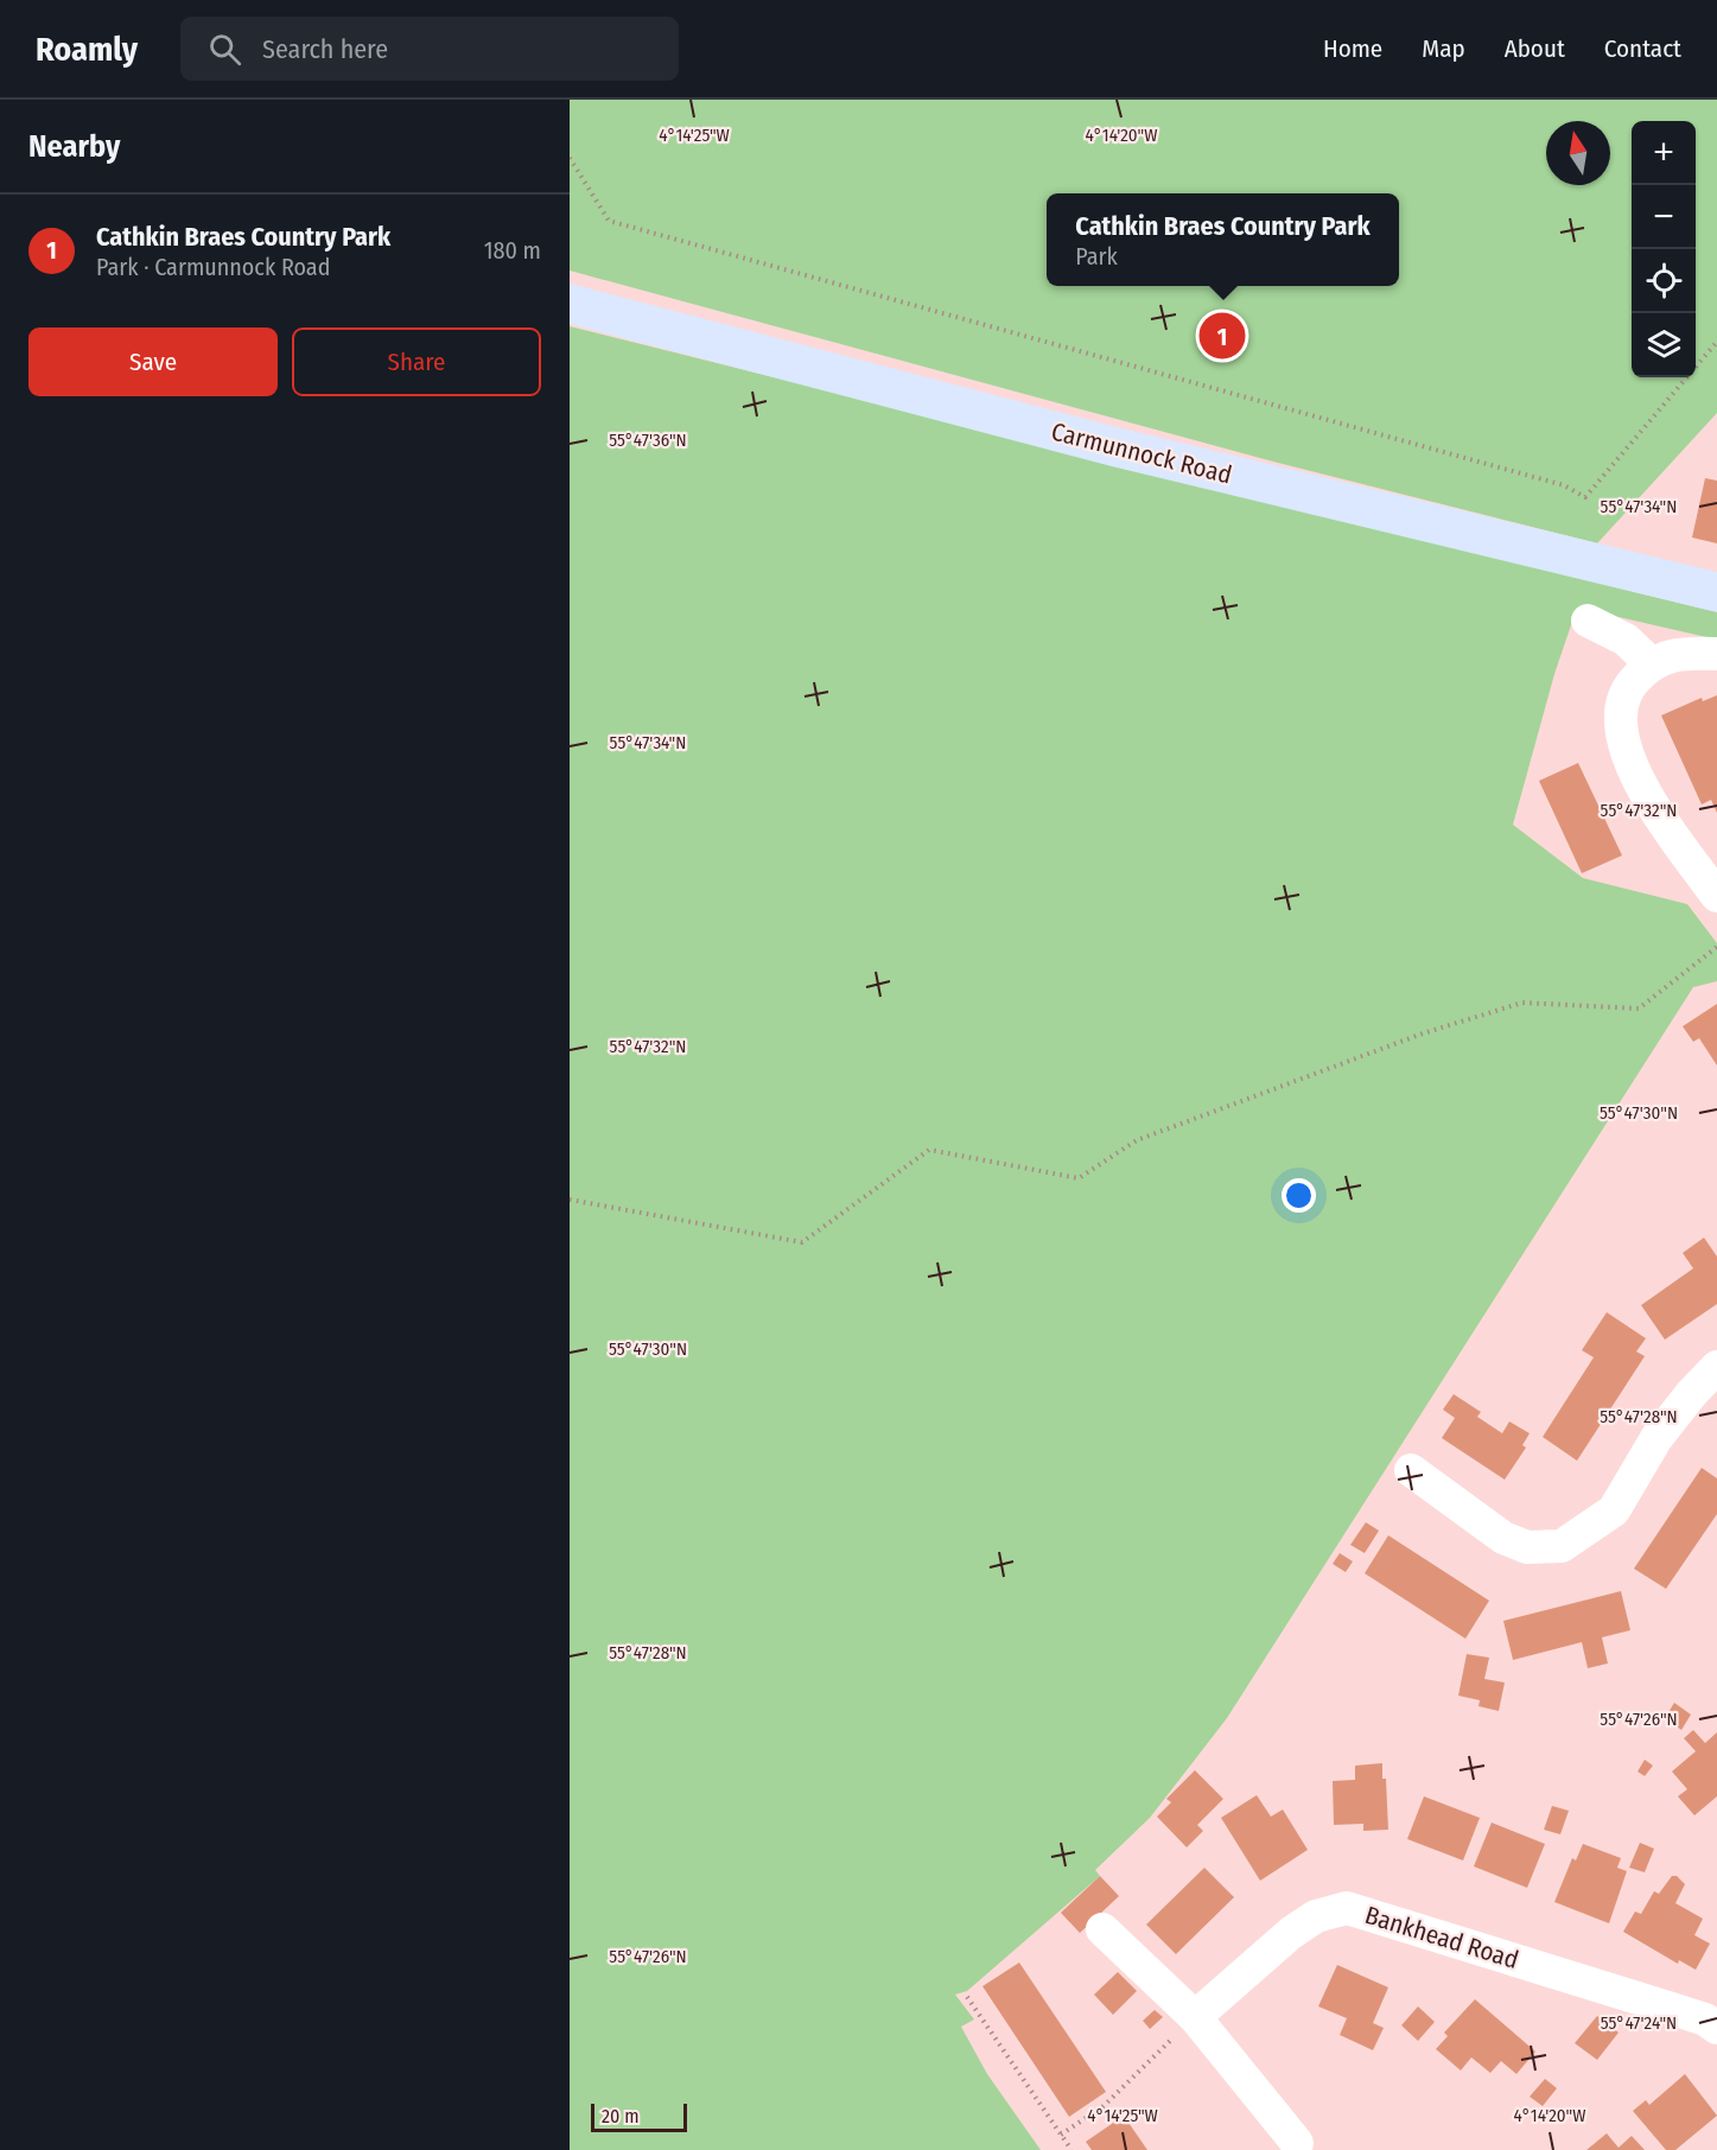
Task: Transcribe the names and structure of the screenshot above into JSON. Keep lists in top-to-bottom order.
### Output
{
  "streets": {
    "street": ["Carmunnock Road", "Bankhead Road"]
  },
  "scale_bar": "20 m",
  "north": "top",
  "page": {
    "header": "Roamly",
    "search": "Search here",
    "nav": [
      "Home",
      "Map",
      "About",
      "Contact"
    ],
    "heading": "Nearby",
    "map_buttons": ["+", "−"],
    "list": [
      {
        "mark": "1",
        "name": "Cathkin Braes Country Park",
        "note": "Park · Carmunnock Road",
        "value": "180 m"
      }
    ],
    "popup": ["Cathkin Braes Country Park", "Park"],
    "buttons": ["Save", "Share"],
    "pins": "1",
    "scale": "20 m"
  },
  "coordinates": [
    "4°14'25\"W",
    "4°14'20\"W",
    "55°47'36\"N",
    "55°47'34\"N",
    "55°47'32\"N",
    "55°47'30\"N",
    "55°47'28\"N",
    "55°47'26\"N",
    "55°47'24\"N"
  ]
}
